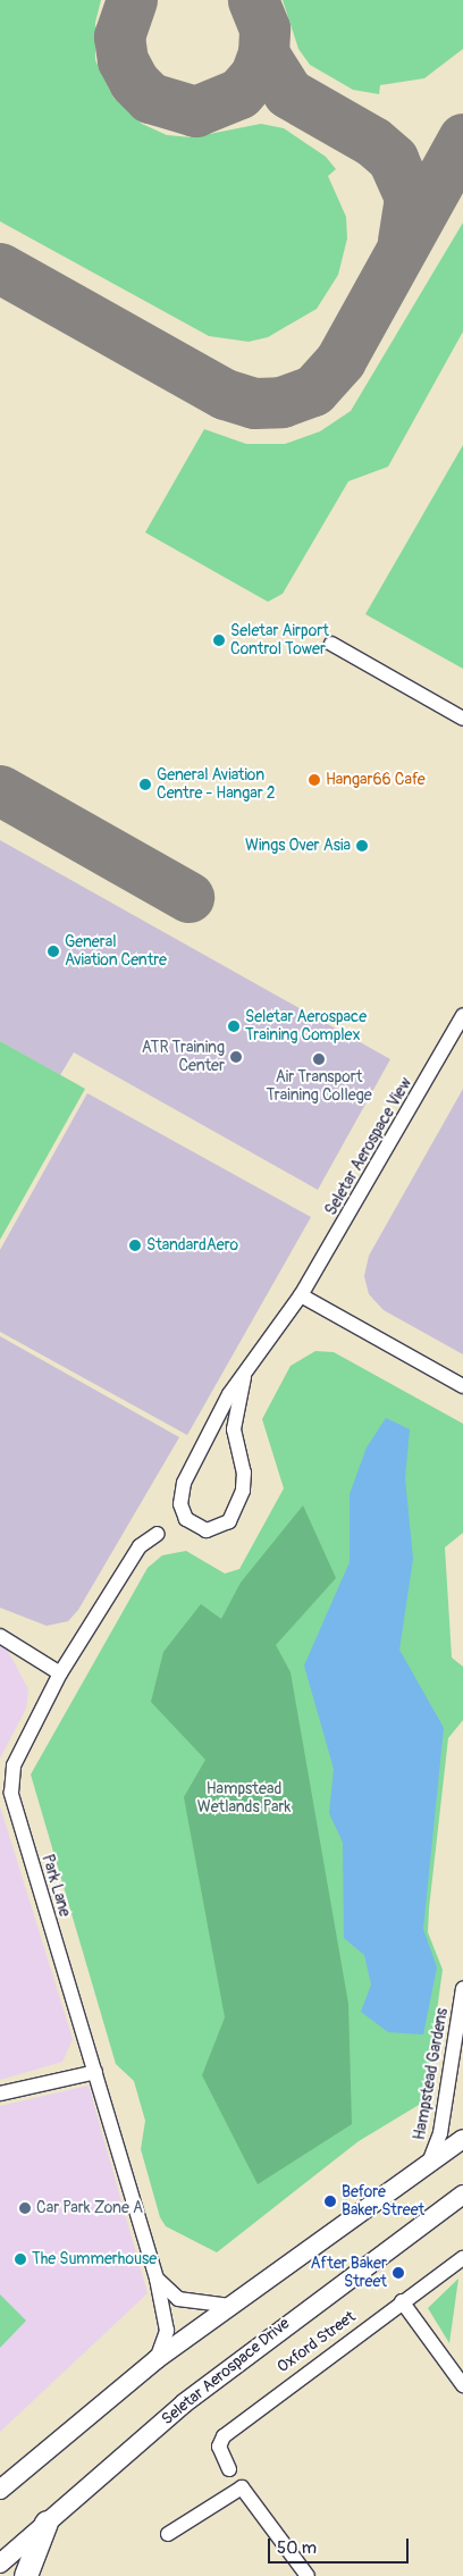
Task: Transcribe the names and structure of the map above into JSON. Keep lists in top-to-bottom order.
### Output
{
  "streets": {
    "street": [
      "Seletar Aerospace View",
      "Park Lane",
      "Hampstead Gardens",
      "Oxford Street",
      "Seletar Aerospace Drive"
    ]
  },
  "parks": ["Hampstead Wetlands Park"],
  "places": [
    "Seletar Airport Control Tower",
    "Hangar66 Cafe",
    "General Aviation Centre - Hangar 2",
    "Wings Over Asia",
    "General Aviation Centre",
    "Seletar Aerospace Training Complex",
    "ATR Training Center",
    "Air Transport Training College",
    "StandardAero",
    "Before Baker Street",
    "Car Park Zone A",
    "The Summerhouse",
    "After Baker Street"
  ],
  "scale_bar": "50 m"
}
